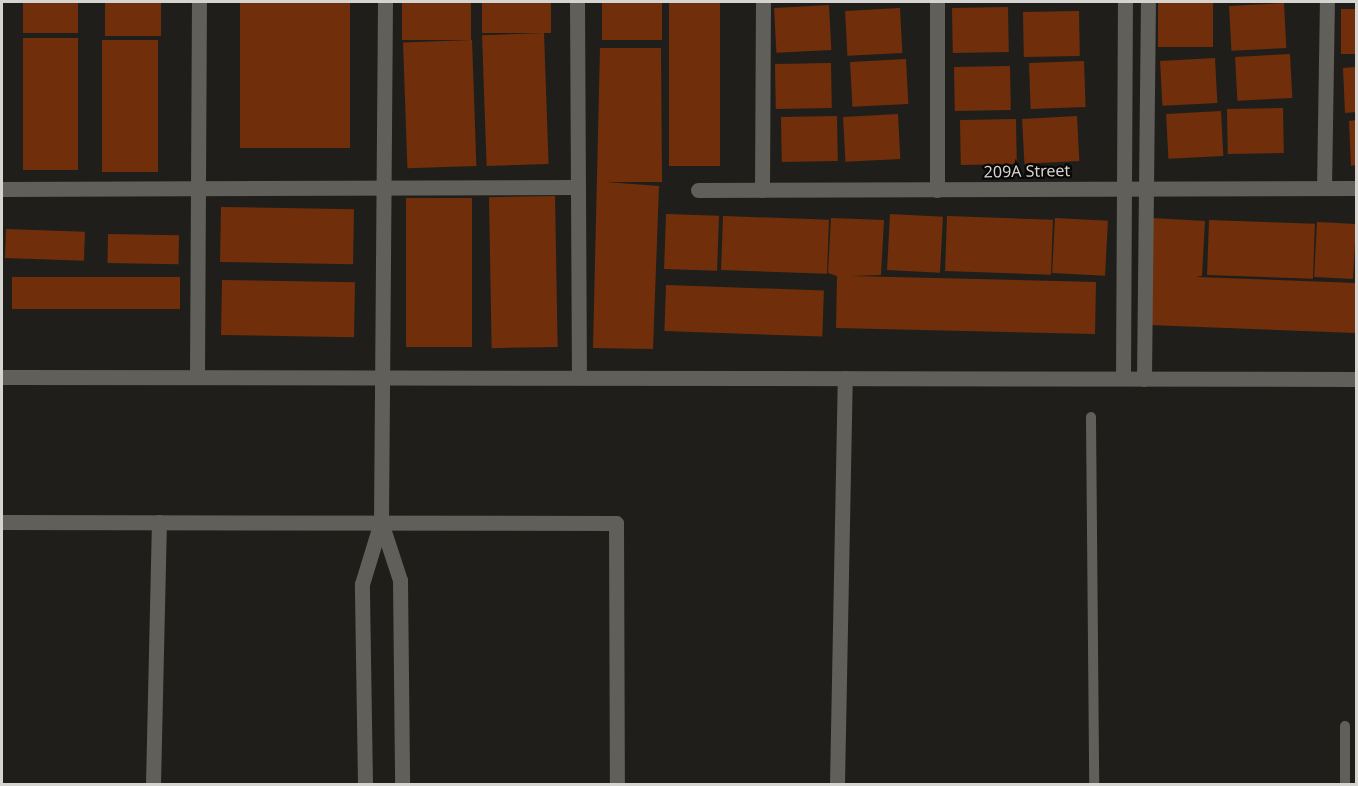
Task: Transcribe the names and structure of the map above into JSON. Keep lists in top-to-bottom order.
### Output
{
  "streets": {
    "street": ["209A Street"]
  }
}
